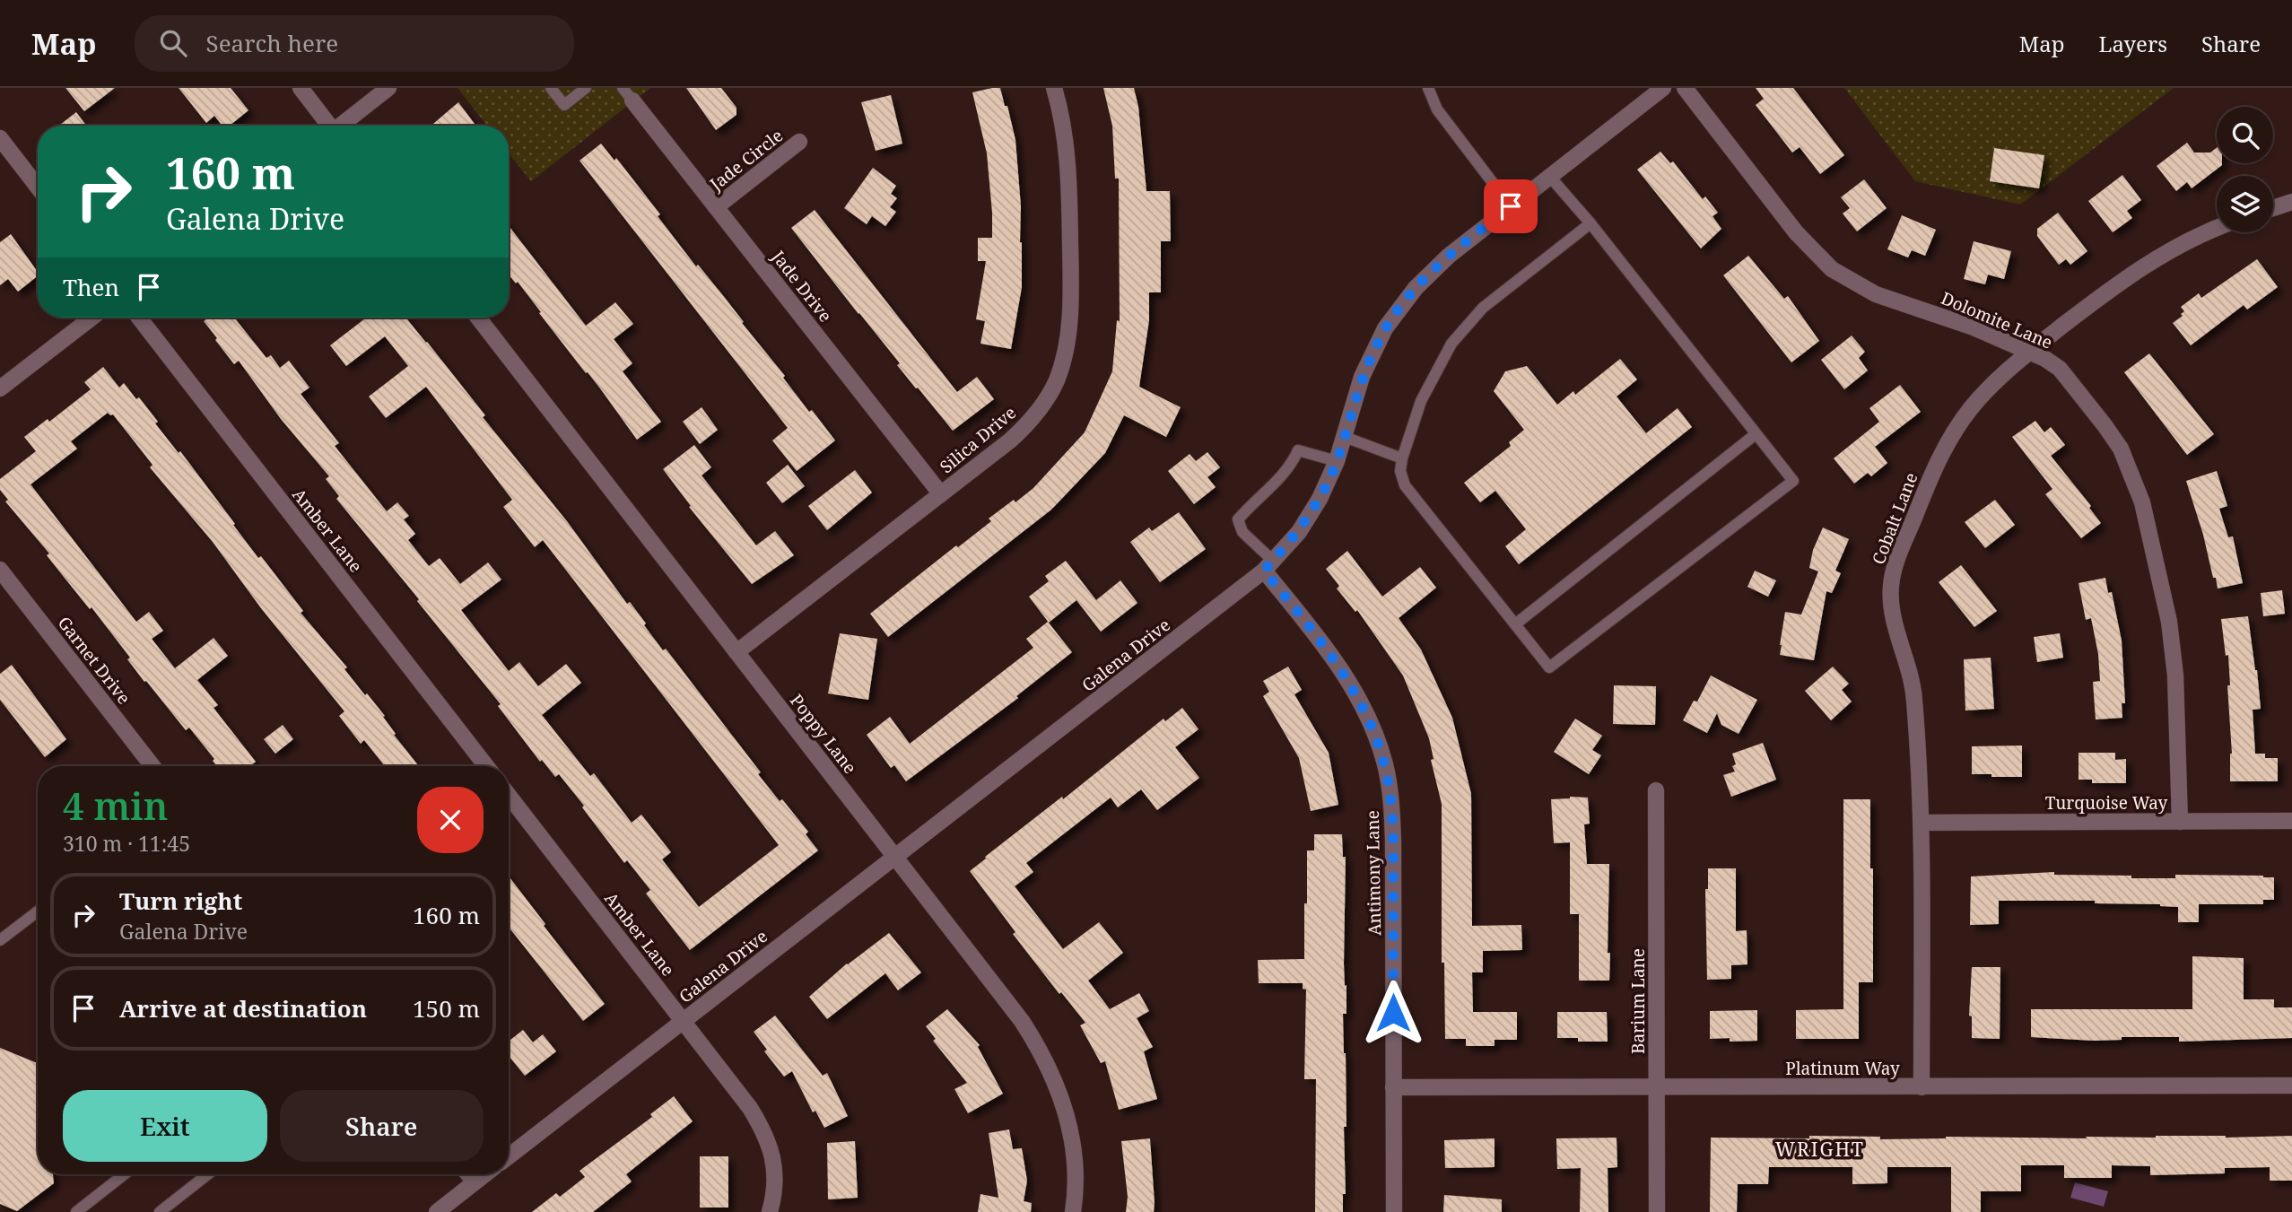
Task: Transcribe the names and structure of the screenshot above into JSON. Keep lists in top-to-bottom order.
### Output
{
  "streets": {
    "street": [
      "Jade Circle",
      "Jade Drive",
      "Dolomite Lane",
      "Silica Drive",
      "Cobalt Lane",
      "Amber Lane",
      "Galena Drive",
      "Garnet Drive",
      "Poppy Lane",
      "Turquoise Way",
      "Antimony Lane",
      "Barium Lane",
      "Platinum Way"
    ]
  },
  "crossings": [
    ["Jade Circle", "Jade Drive"],
    ["Jade Drive", "Silica Drive"],
    ["Dolomite Lane", "Cobalt Lane"],
    ["Dolomite Lane", "Turquoise Way"],
    ["Silica Drive", "Poppy Lane"],
    ["Cobalt Lane", "Turquoise Way"],
    ["Cobalt Lane", "Platinum Way"],
    ["Amber Lane", "Galena Drive"],
    ["Galena Drive", "Poppy Lane"],
    ["Galena Drive", "Antimony Lane"],
    ["Antimony Lane", "Platinum Way"],
    ["Barium Lane", "Platinum Way"]
  ],
  "districts": ["WRIGHT"],
  "page": {
    "header": "Map",
    "search": "Search here",
    "nav": ["Map", "Layers", "Share"],
    "turn": ["160 m", "Galena Drive"],
    "then": "Then",
    "heading": ["4 min", "310 m · 11:45"],
    "list": [
      {
        "name": "Turn right",
        "note": "Galena Drive",
        "value": "160 m"
      },
      {
        "name": "Arrive at destination",
        "value": "150 m"
      }
    ],
    "buttons": ["Exit", "Share"]
  }
}
